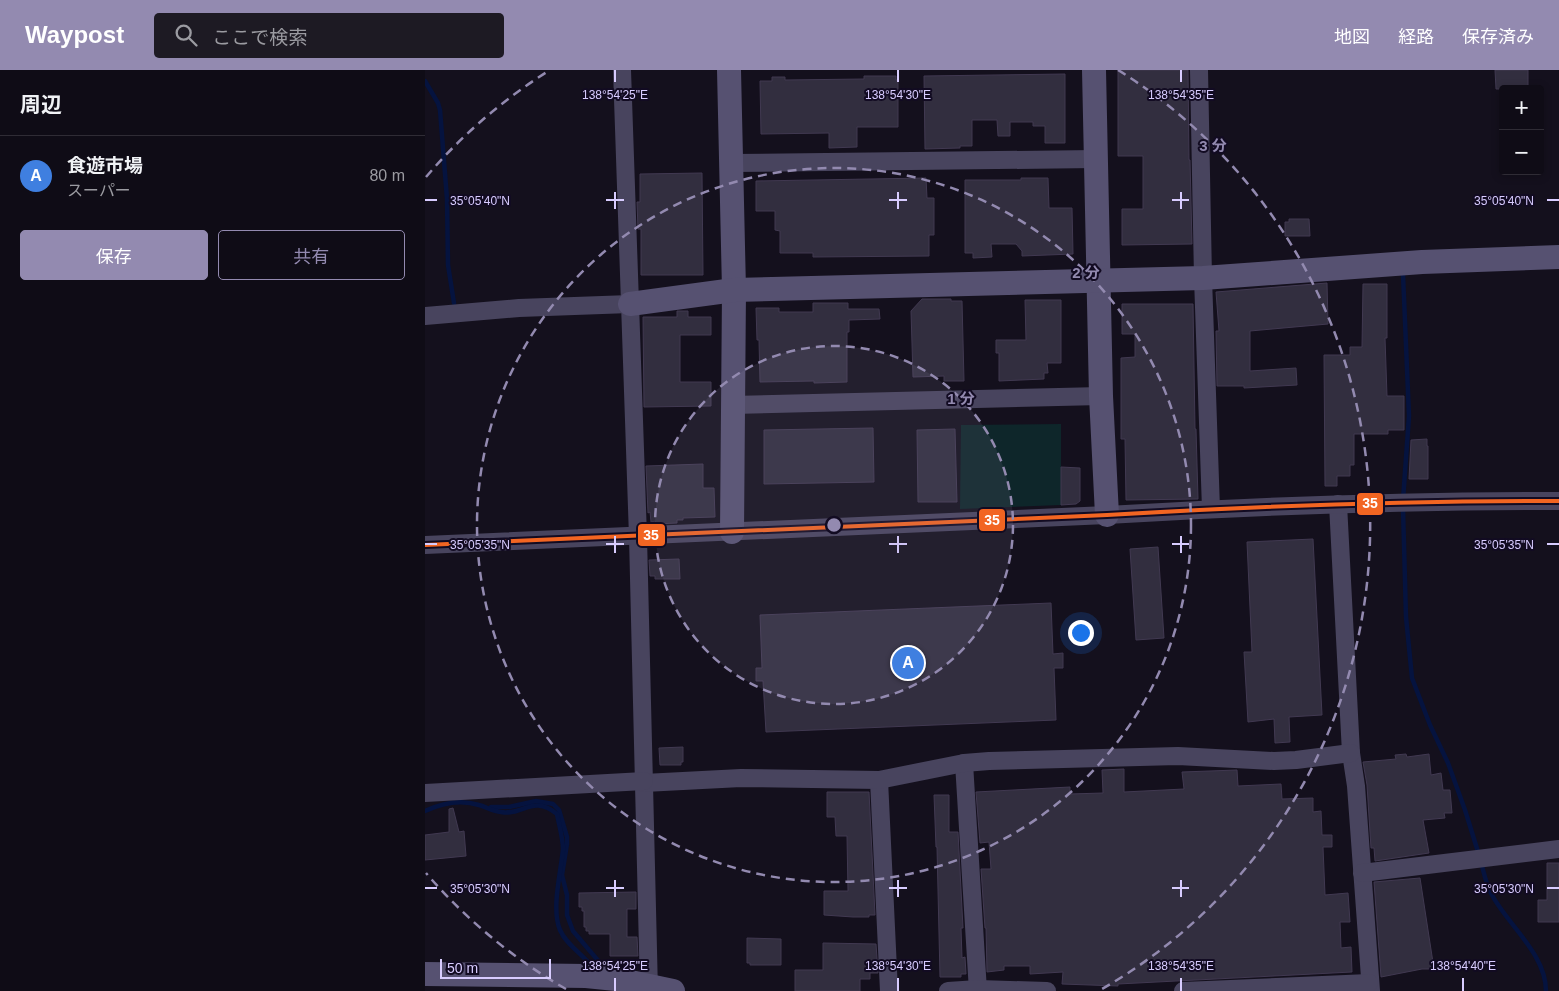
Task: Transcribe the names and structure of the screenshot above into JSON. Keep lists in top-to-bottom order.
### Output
{
  "lines": ["transit line 35"],
  "scale_bar": "50 m",
  "page": {
    "header": "Waypost",
    "search": "ここで検索",
    "nav": ["地図", "経路", "保存済み"],
    "heading": "周辺",
    "map_buttons": ["+", "−"],
    "list": [
      {
        "mark": "A",
        "name": "食遊市場",
        "note": "スーパー",
        "value": "80 m"
      }
    ],
    "buttons": ["保存", "共有"],
    "pins": "A",
    "scale": "50 m"
  },
  "coordinates": [
    "138°54'25\"E",
    "138°54'30\"E",
    "138°54'35\"E",
    "35°05'40\"N",
    "35°05'35\"N",
    "35°05'30\"N",
    "138°54'40\"E"
  ],
  "rings": ["3 分", "2 分", "1 分"]
}
